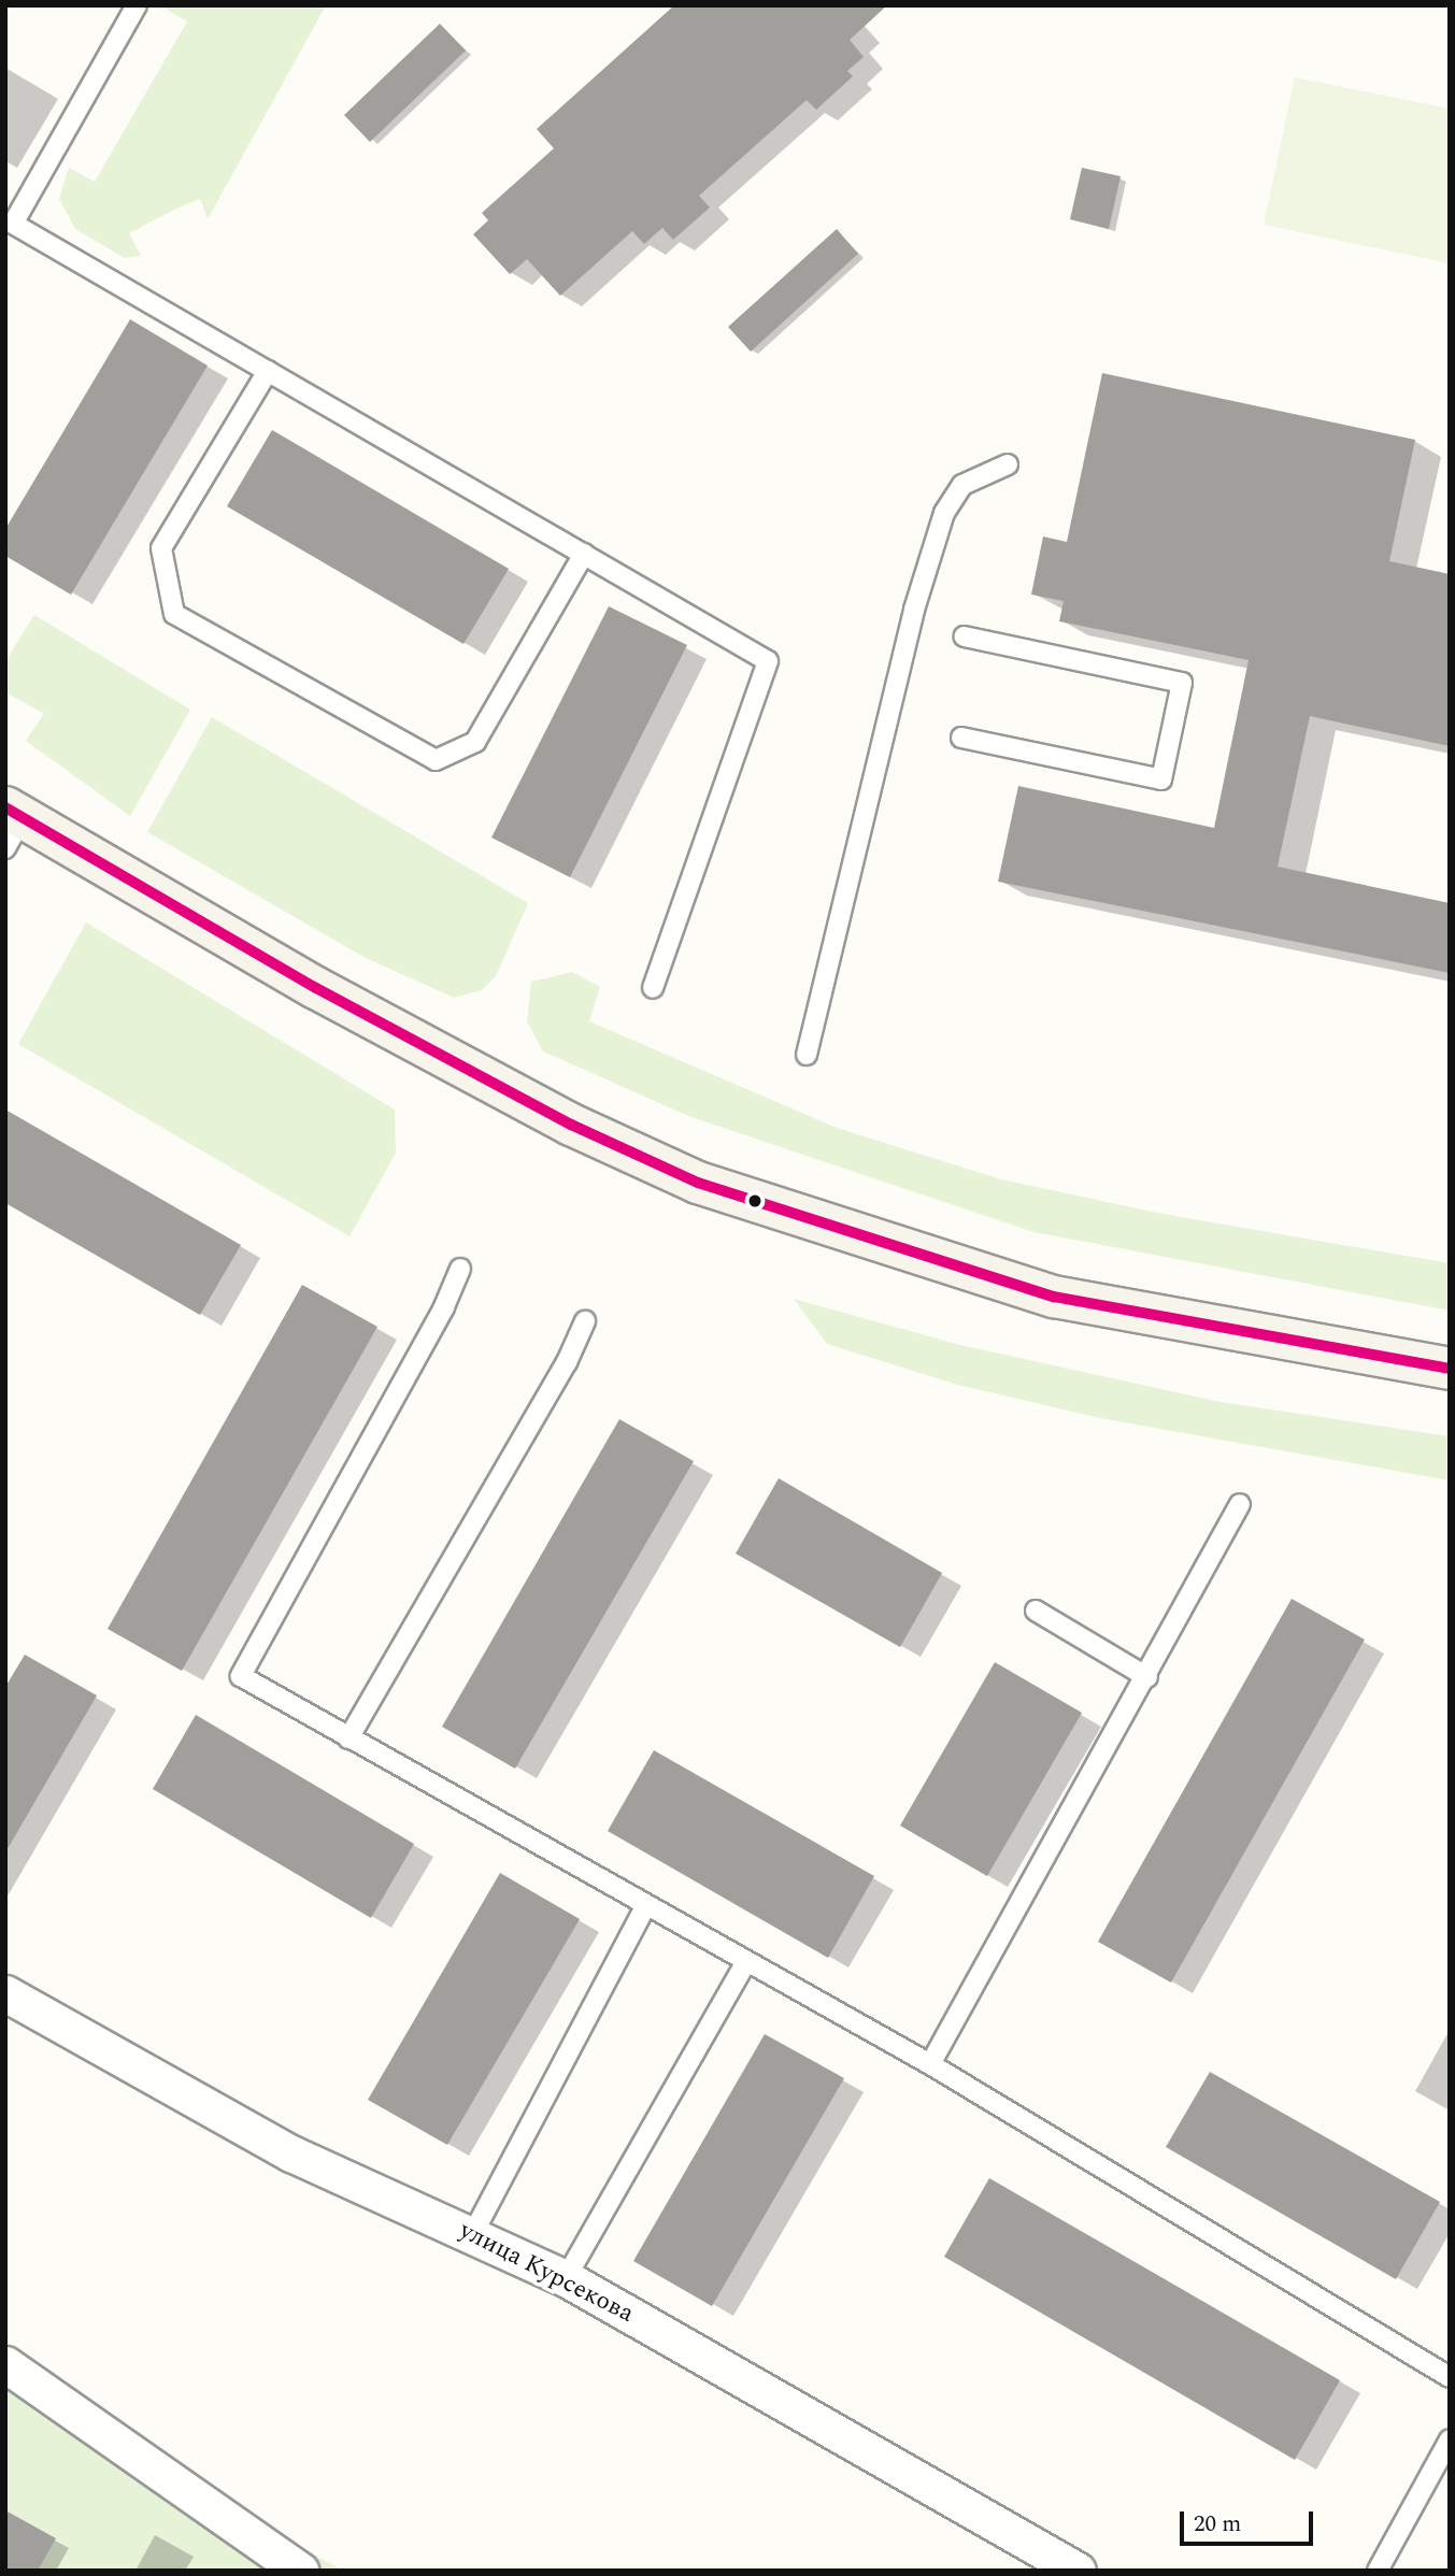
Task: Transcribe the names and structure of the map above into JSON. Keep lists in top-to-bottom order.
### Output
{
  "streets": {
    "street": ["улица Курсекова"]
  },
  "scale_bar": "20 m"
}
